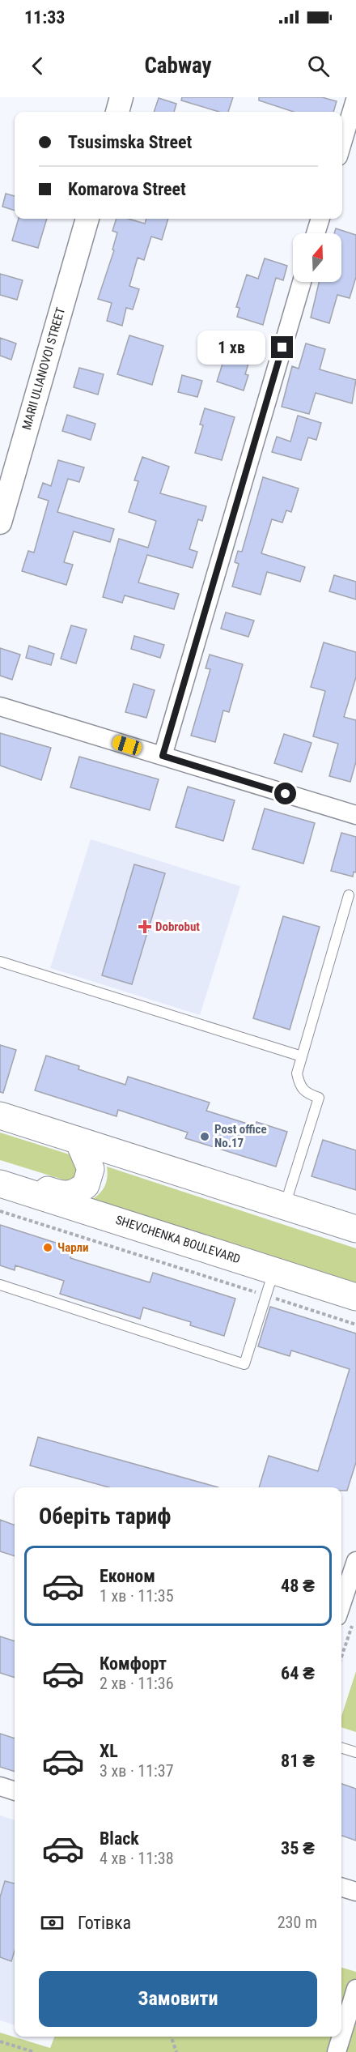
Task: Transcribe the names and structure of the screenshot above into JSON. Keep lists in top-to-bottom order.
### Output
{
  "streets": {
    "main road": ["SHEVCHENKA BOULEVARD"],
    "street": ["MARII ULIANOVOI STREET"]
  },
  "places": {
    "health": ["Dobrobut"],
    "other": ["Post office No.17", "Чарли"]
  },
  "north": "top",
  "page": {
    "status": "11:33",
    "header": "Cabway",
    "banner": ["Tsusimska Street", "Komarova Street"],
    "bubble": "1 хв",
    "heading": "Оберіть тариф",
    "list": [
      {
        "name": "Економ",
        "note": "1 хв · 11:35",
        "value": "48 ₴"
      },
      {
        "name": "Комфорт",
        "note": "2 хв · 11:36",
        "value": "64 ₴"
      },
      {
        "name": "XL",
        "note": "3 хв · 11:37",
        "value": "81 ₴"
      },
      {
        "name": "Black",
        "note": "4 хв · 11:38",
        "value": "35 ₴"
      }
    ],
    "pay": ["Готівка", "230 m"],
    "buttons": "Замовити"
  }
}
